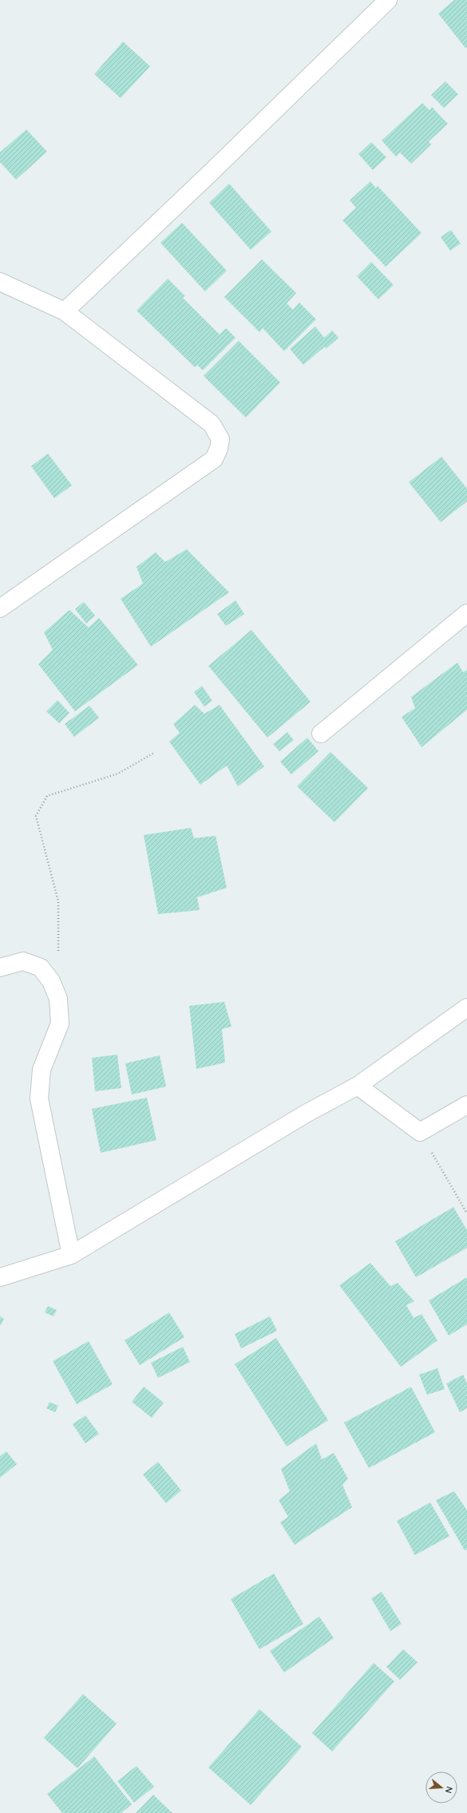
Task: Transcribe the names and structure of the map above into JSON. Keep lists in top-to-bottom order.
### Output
{
  "north": "right"
}
